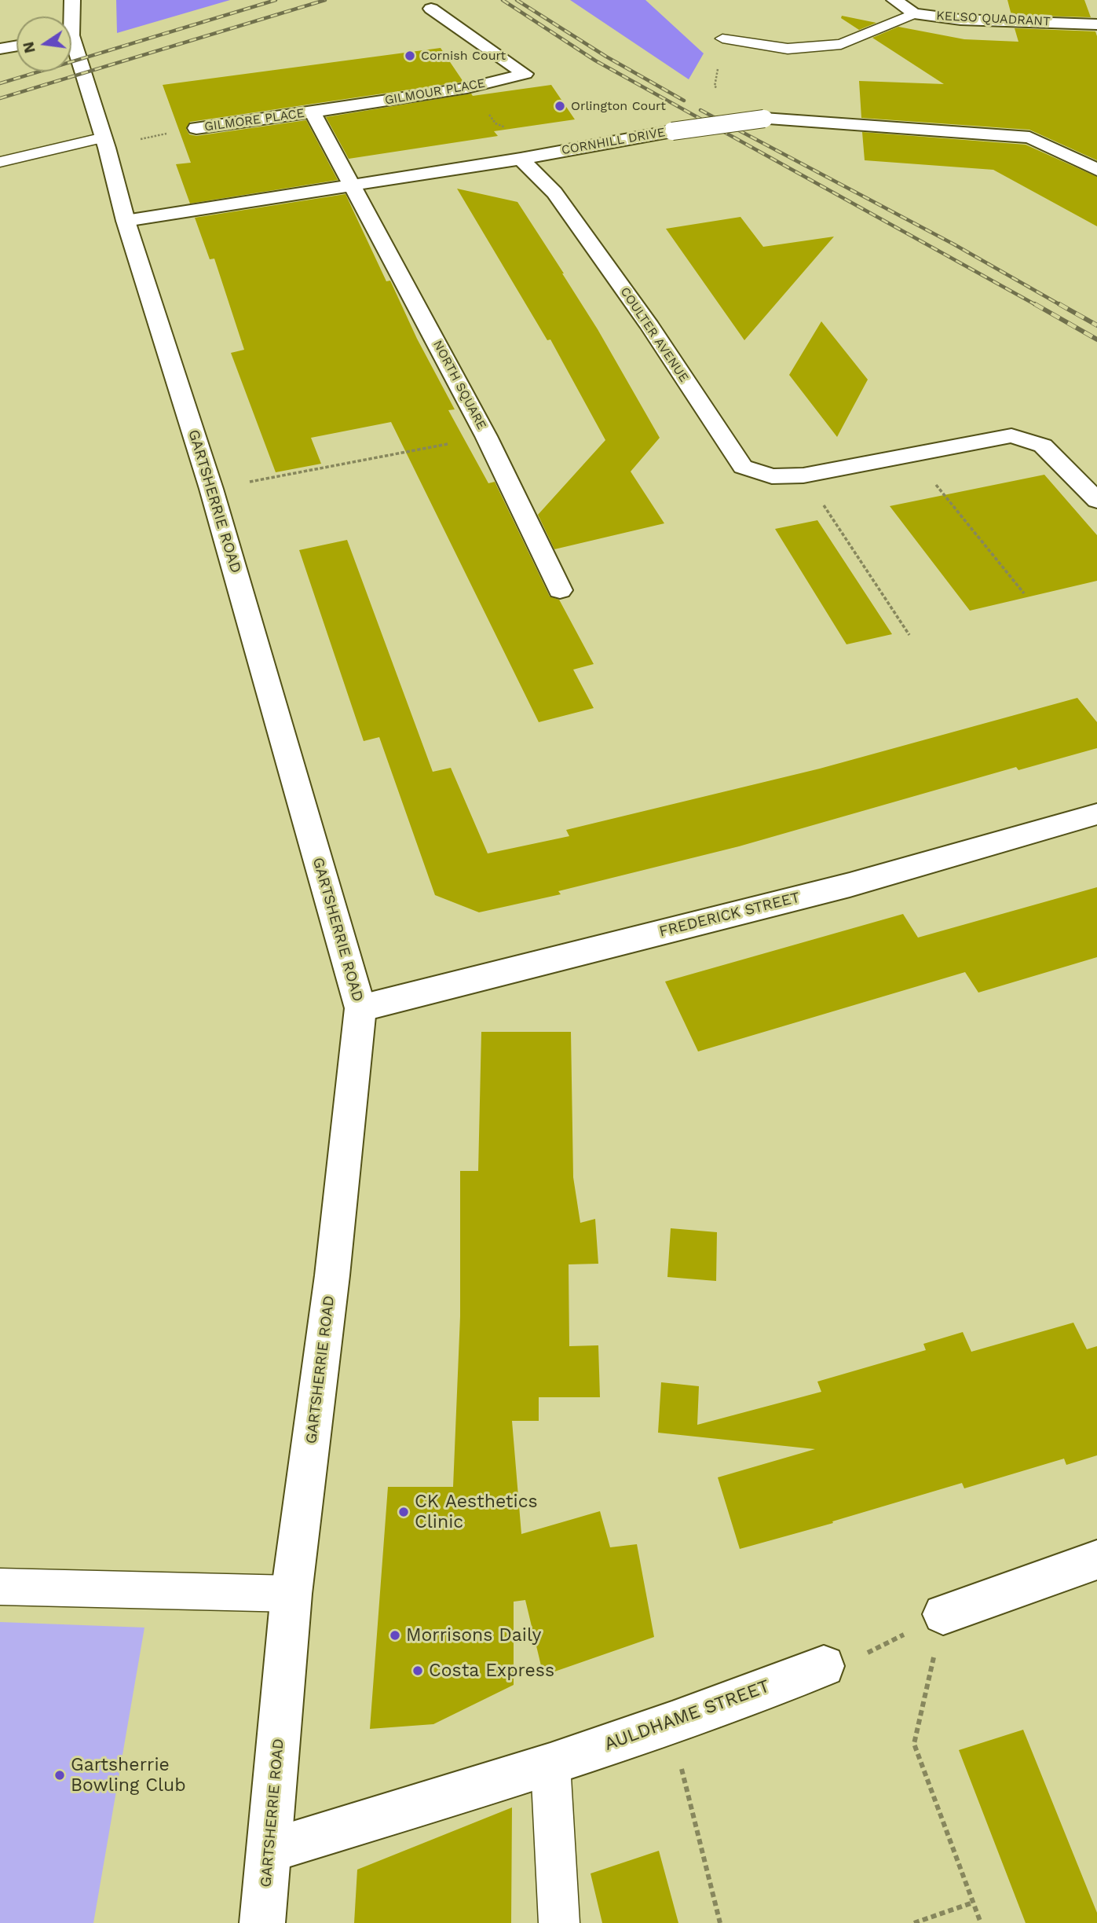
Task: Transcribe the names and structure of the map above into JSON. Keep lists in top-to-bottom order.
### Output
{
  "streets": {
    "street": [
      "KELSO QUADRANT",
      "GILMOUR PLACE",
      "GILMORE PLACE",
      "CORNHILL DRIVE",
      "COULTER AVENUE",
      "NORTH SQUARE",
      "GARTSHERRIE ROAD",
      "FREDERICK STREET",
      "AULDHAME STREET"
    ]
  },
  "crossings": [
    ["GILMOUR PLACE", "GILMORE PLACE"],
    ["CORNHILL DRIVE", "COULTER AVENUE"],
    ["CORNHILL DRIVE", "NORTH SQUARE"],
    ["CORNHILL DRIVE", "GARTSHERRIE ROAD"],
    ["GARTSHERRIE ROAD", "FREDERICK STREET"],
    ["GARTSHERRIE ROAD", "AULDHAME STREET"]
  ],
  "places": [
    "Cornish Court",
    "Orlington Court",
    "CK Aesthetics Clinic",
    "Morrisons Daily",
    "Costa Express",
    "Gartsherrie Bowling Club"
  ],
  "north": "left"
}
